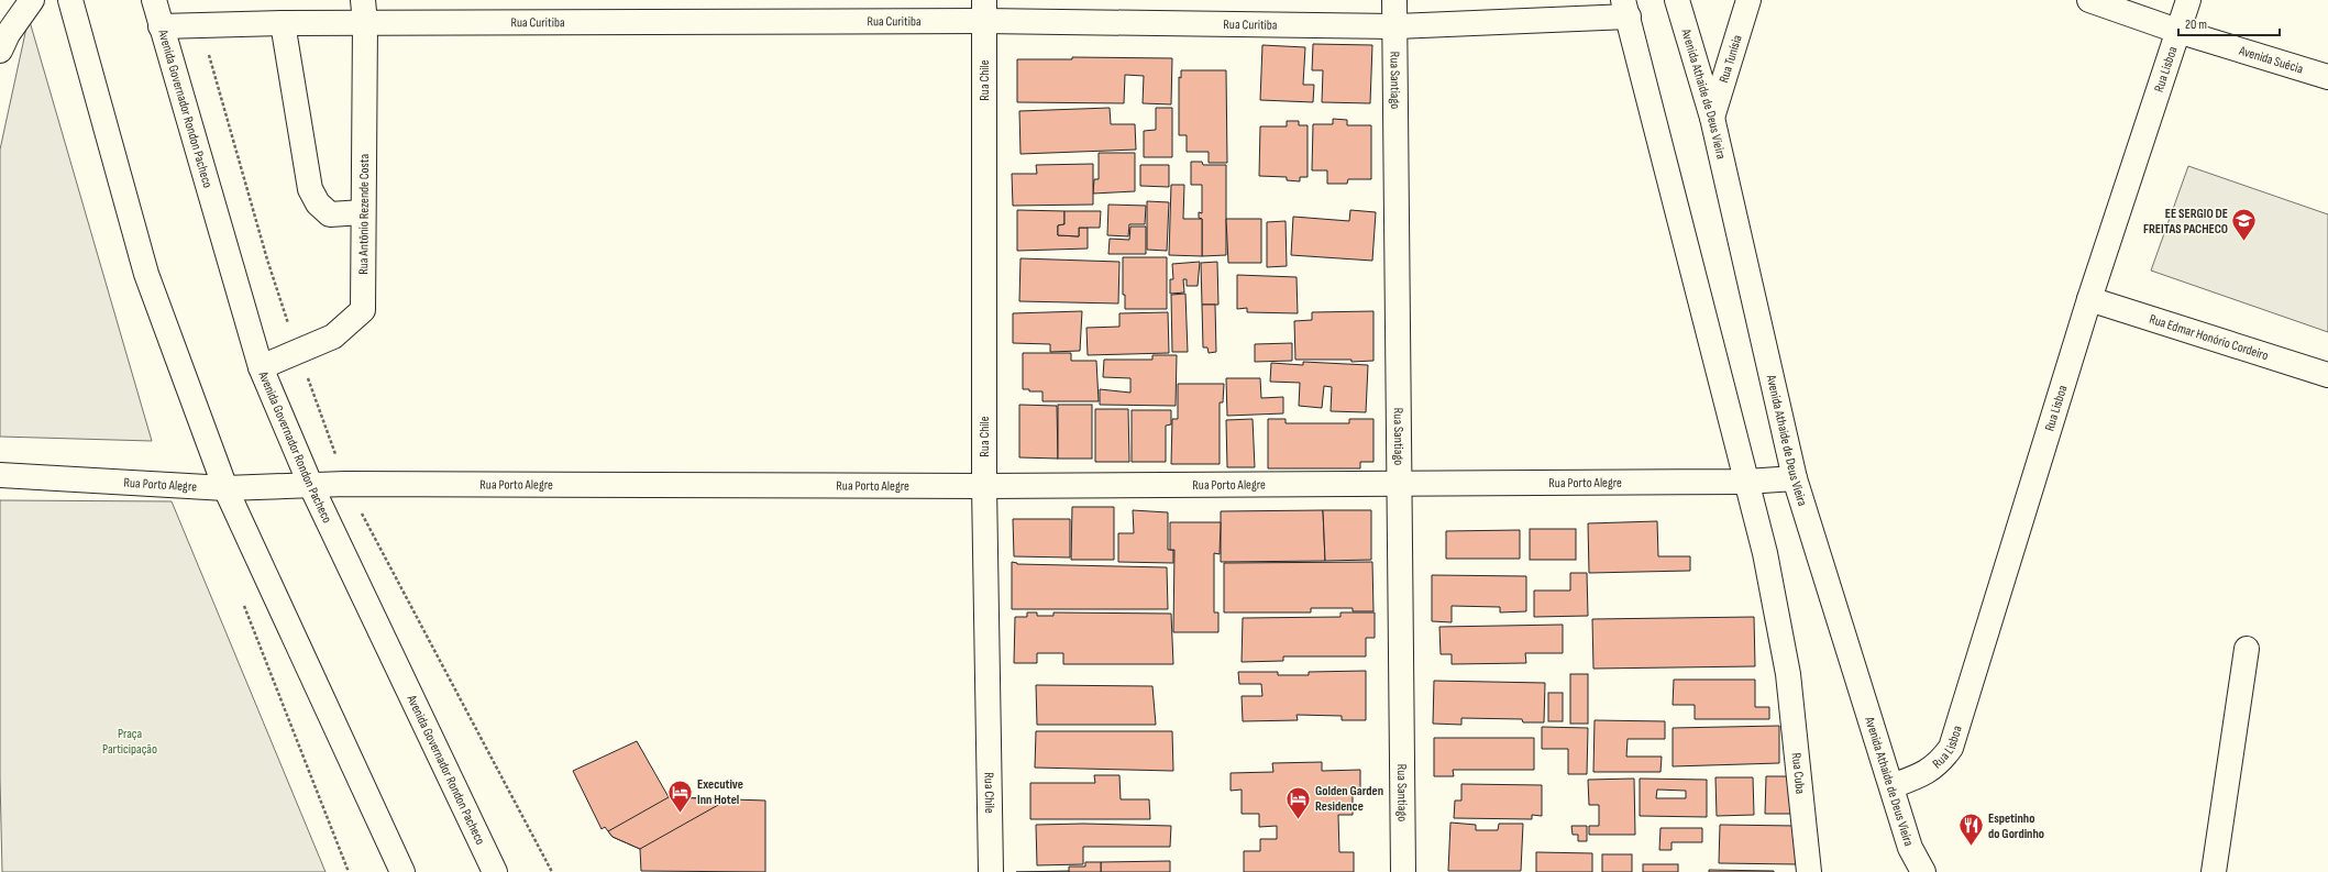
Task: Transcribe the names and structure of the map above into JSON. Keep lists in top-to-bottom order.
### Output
{
  "streets": {
    "street": [
      "Rua Curitiba",
      "Rua Tunísia",
      "Avenida Suécia",
      "Rua Lisboa",
      "Rua Chile",
      "Rua Santiago",
      "Avenida Athaide de Deus Vieira",
      "Avenida Governador Rondon Pacheco",
      "Rua Antônio Rezende Costa",
      "Rua Edmar Honório Cordeiro",
      "Rua Porto Alegre",
      "Rua Cuba"
    ]
  },
  "crossings": [
    ["Rua Curitiba", "Rua Chile"],
    ["Rua Curitiba", "Rua Santiago"],
    ["Rua Curitiba", "Avenida Governador Rondon Pacheco"],
    ["Rua Curitiba", "Rua Antônio Rezende Costa"],
    ["Rua Tunísia", "Avenida Athaide de Deus Vieira"],
    ["Avenida Suécia", "Rua Lisboa"],
    ["Rua Lisboa", "Avenida Athaide de Deus Vieira"],
    ["Rua Lisboa", "Rua Edmar Honório Cordeiro"],
    ["Rua Chile", "Rua Porto Alegre"],
    ["Rua Santiago", "Rua Porto Alegre"],
    ["Avenida Athaide de Deus Vieira", "Rua Porto Alegre"],
    ["Avenida Governador Rondon Pacheco", "Rua Antônio Rezende Costa"],
    ["Avenida Governador Rondon Pacheco", "Rua Porto Alegre"],
    ["Rua Porto Alegre", "Rua Cuba"]
  ],
  "parks": ["Praça Participação"],
  "places": {
    "school or university": ["EE SERGIO DE FREITAS PACHECO"],
    "hotel": ["Executive Inn Hotel", "Golden Garden Residence"],
    "restaurant": ["Espetinho do Gordinho"]
  },
  "scale_bar": "20 m"
}
